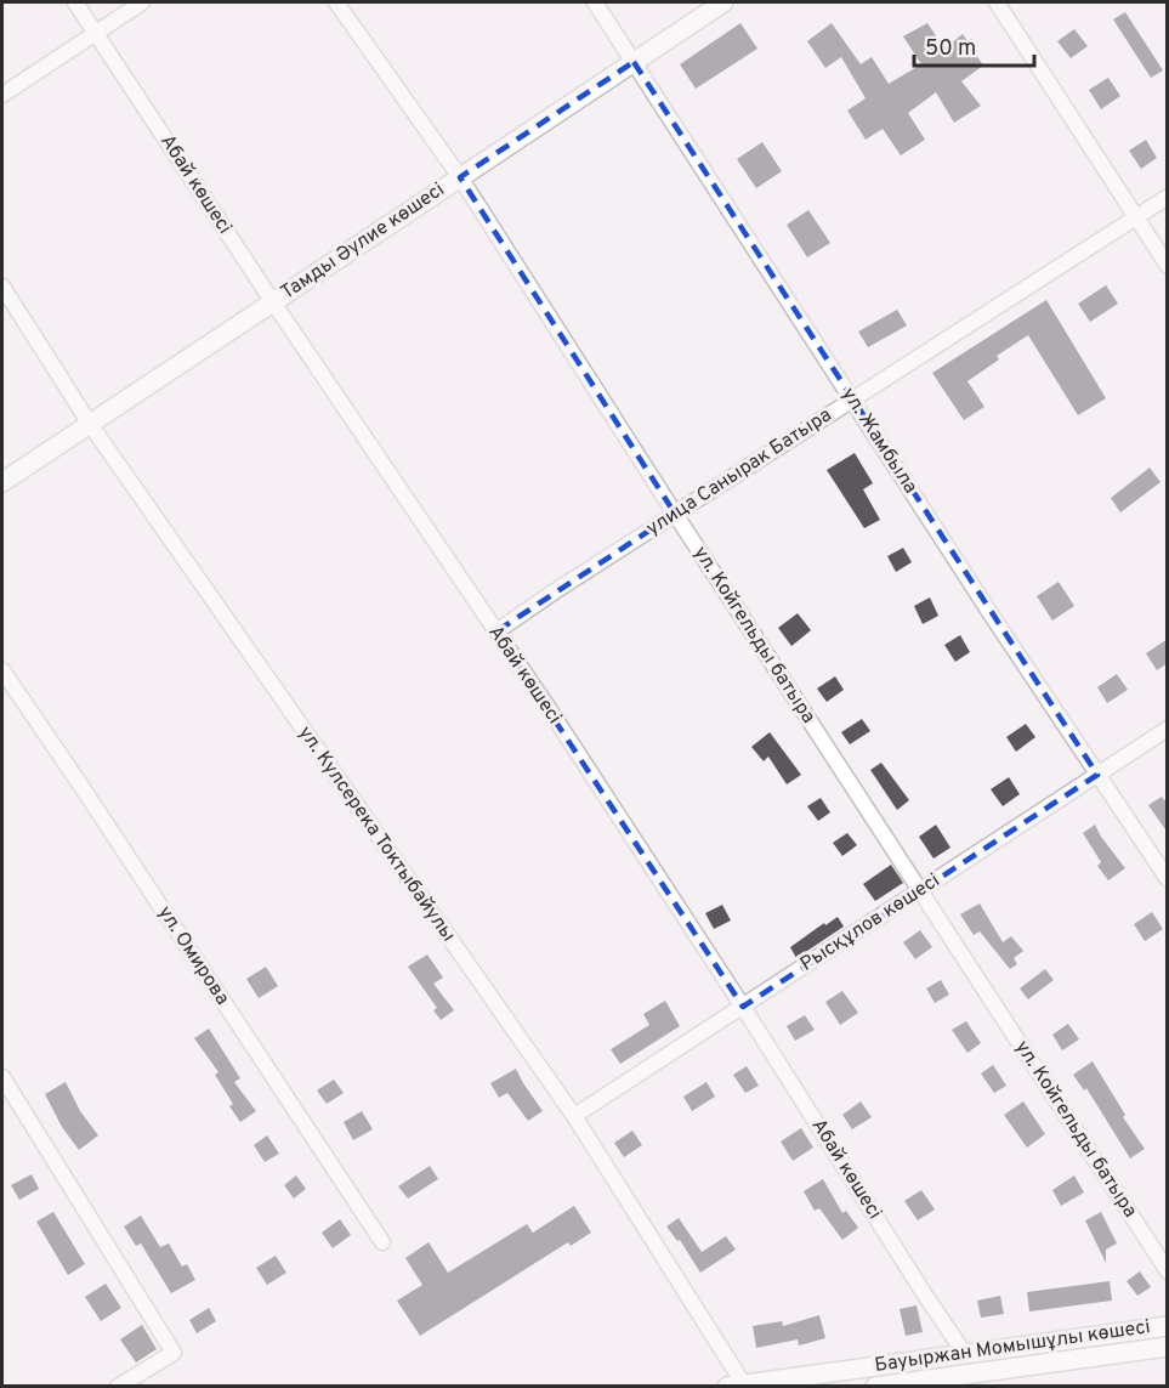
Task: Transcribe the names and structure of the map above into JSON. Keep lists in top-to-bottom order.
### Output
{
  "streets": {
    "street": [
      "Абай көшесі",
      "Тамды Әулие көшесі",
      "ул. Жамбыла",
      "улица Санырак Батыра",
      "ул. Койгельды батыра",
      "ул. Кулсерека Токтыбайулы",
      "Рысқұлов көшесі",
      "ул. Омирова",
      "Бауыржан Момышұлы көшесі"
    ]
  },
  "crossings": [
    ["Абай көшесі", "Тамды Әулие көшесі"],
    ["Абай көшесі", "улица Санырак Батыра"],
    ["Абай көшесі", "Рысқұлов көшесі"],
    ["Абай көшесі", "Бауыржан Момышұлы көшесі"],
    ["Тамды Әулие көшесі", "ул. Жамбыла"],
    ["Тамды Әулие көшесі", "ул. Койгельды батыра"],
    ["Тамды Әулие көшесі", "ул. Кулсерека Токтыбайулы"],
    ["ул. Жамбыла", "улица Санырак Батыра"],
    ["ул. Жамбыла", "Рысқұлов көшесі"],
    ["улица Санырак Батыра", "ул. Койгельды батыра"],
    ["ул. Койгельды батыра", "Рысқұлов көшесі"],
    ["ул. Кулсерека Токтыбайулы", "Рысқұлов көшесі"],
    ["ул. Кулсерека Токтыбайулы", "Бауыржан Момышұлы көшесі"]
  ],
  "scale_bar": "50 m"
}
